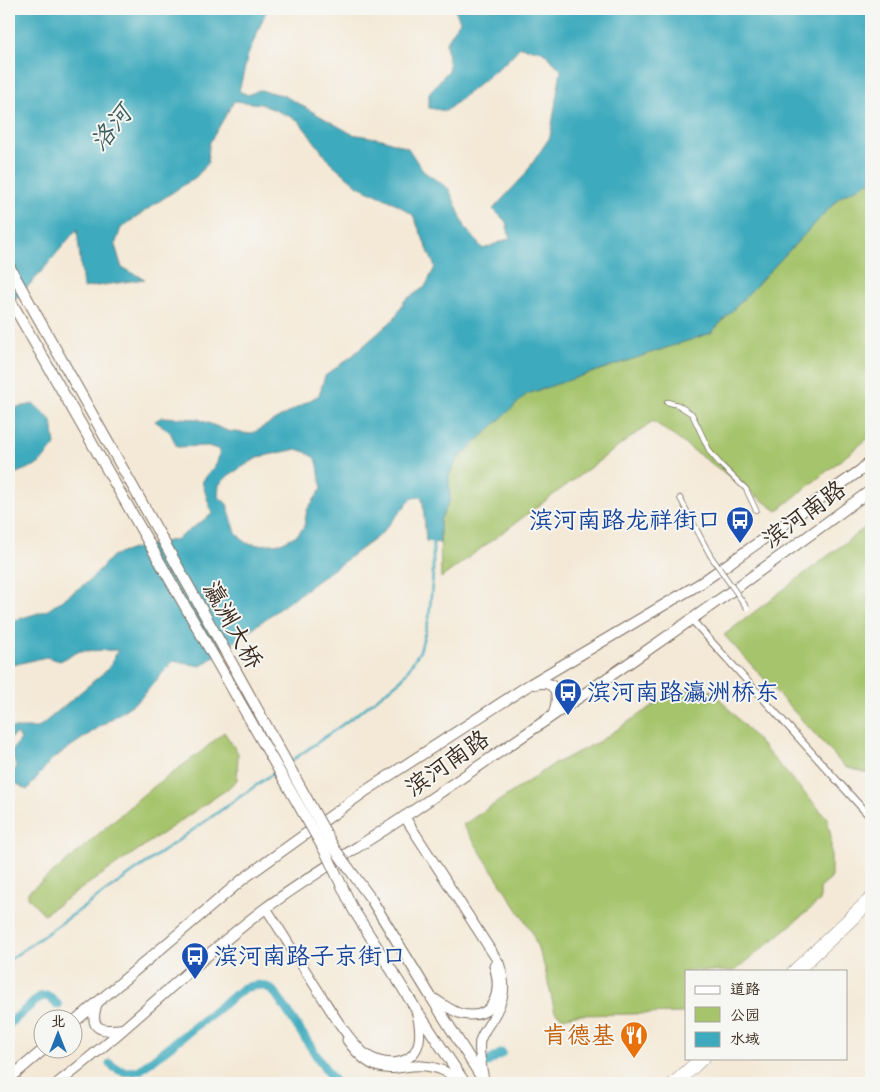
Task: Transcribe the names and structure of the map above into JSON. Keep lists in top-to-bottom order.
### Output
{
  "streets": {
    "main road": ["滨河南路", "瀛洲大桥"]
  },
  "water": ["洛河"],
  "places": {
    "bus stop": ["滨河南路龙祥街口", "滨河南路瀛洲桥东", "滨河南路子京街口"],
    "restaurant": ["肯德基"]
  },
  "legend": ["道路", "公园", "水域"],
  "north": "top"
}
